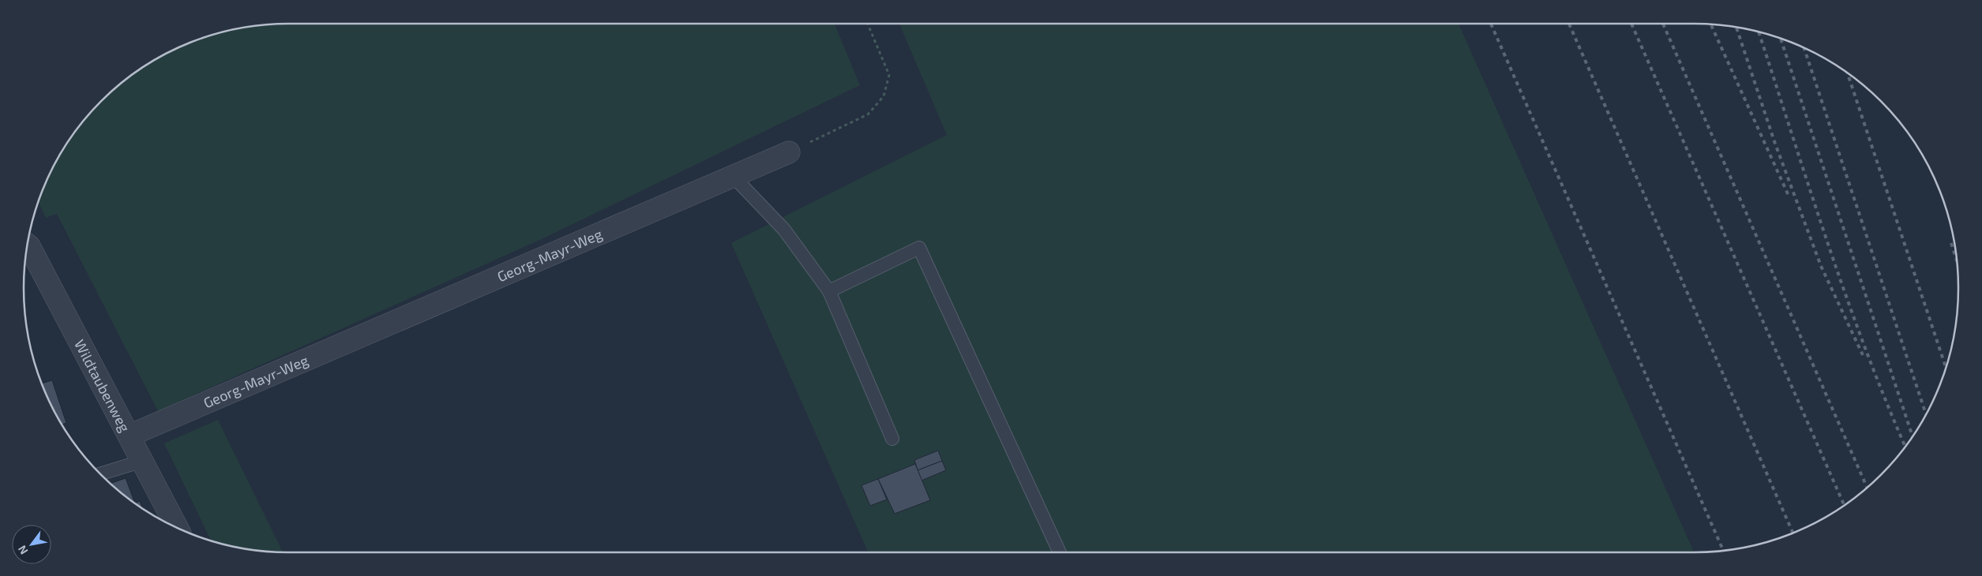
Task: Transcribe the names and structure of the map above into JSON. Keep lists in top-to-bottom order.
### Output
{
  "streets": {
    "street": ["Georg-Mayr-Weg", "Wildtaubenweg"]
  },
  "crossings": [
    ["Georg-Mayr-Weg", "Wildtaubenweg"]
  ],
  "north": "bottom left"
}
